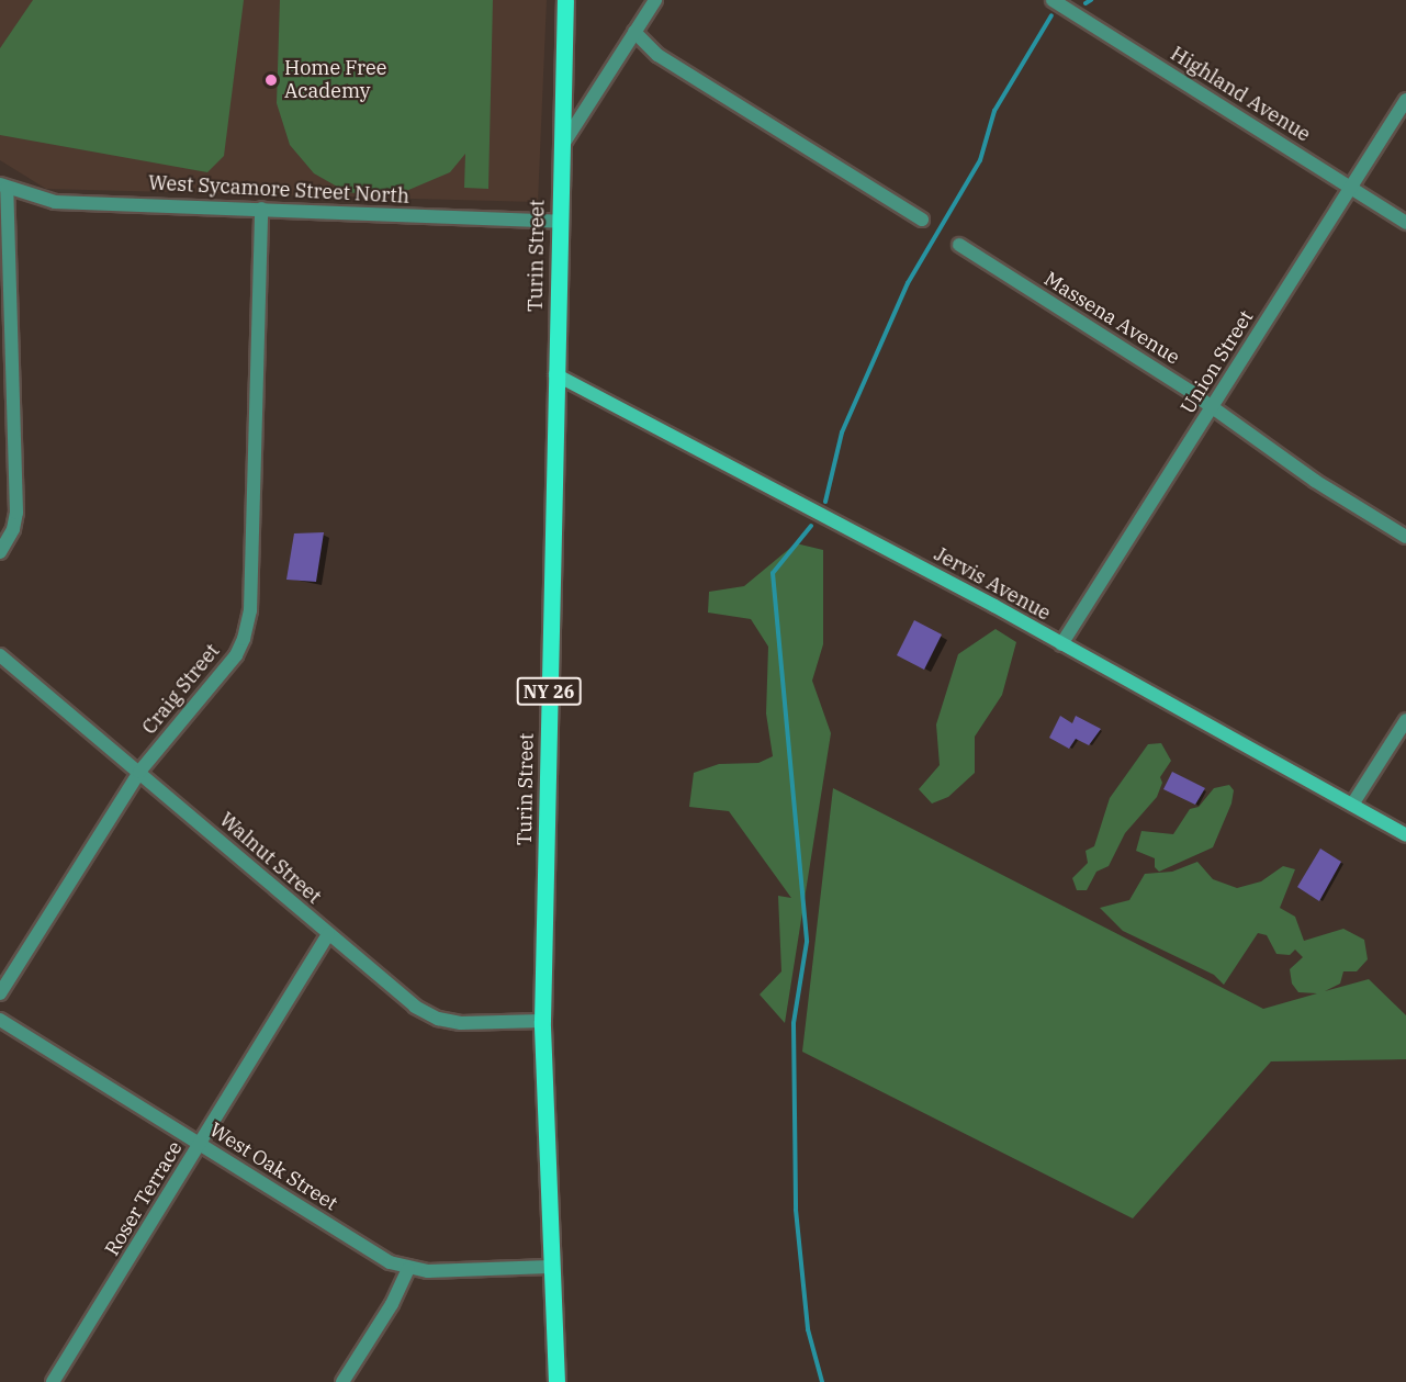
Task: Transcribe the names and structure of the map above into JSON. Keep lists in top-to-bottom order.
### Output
{
  "streets": {
    "main road": ["Turin Street", "NY 26"],
    "street": [
      "Highland Avenue",
      "West Sycamore Street North",
      "Massena Avenue",
      "Union Street",
      "Jervis Avenue",
      "Craig Street",
      "Walnut Street",
      "West Oak Street",
      "Roser Terrace"
    ]
  },
  "crossings": [
    ["Highland Avenue", "Union Street"],
    ["West Sycamore Street North", "Turin Street"],
    ["West Sycamore Street North", "Craig Street"],
    ["Turin Street", "Jervis Avenue"],
    ["Turin Street", "Walnut Street"],
    ["Turin Street", "West Oak Street"],
    ["Massena Avenue", "Union Street"],
    ["Union Street", "Jervis Avenue"],
    ["Craig Street", "Walnut Street"],
    ["Walnut Street", "Roser Terrace"],
    ["West Oak Street", "Roser Terrace"]
  ],
  "places": ["Home Free Academy"]
}
